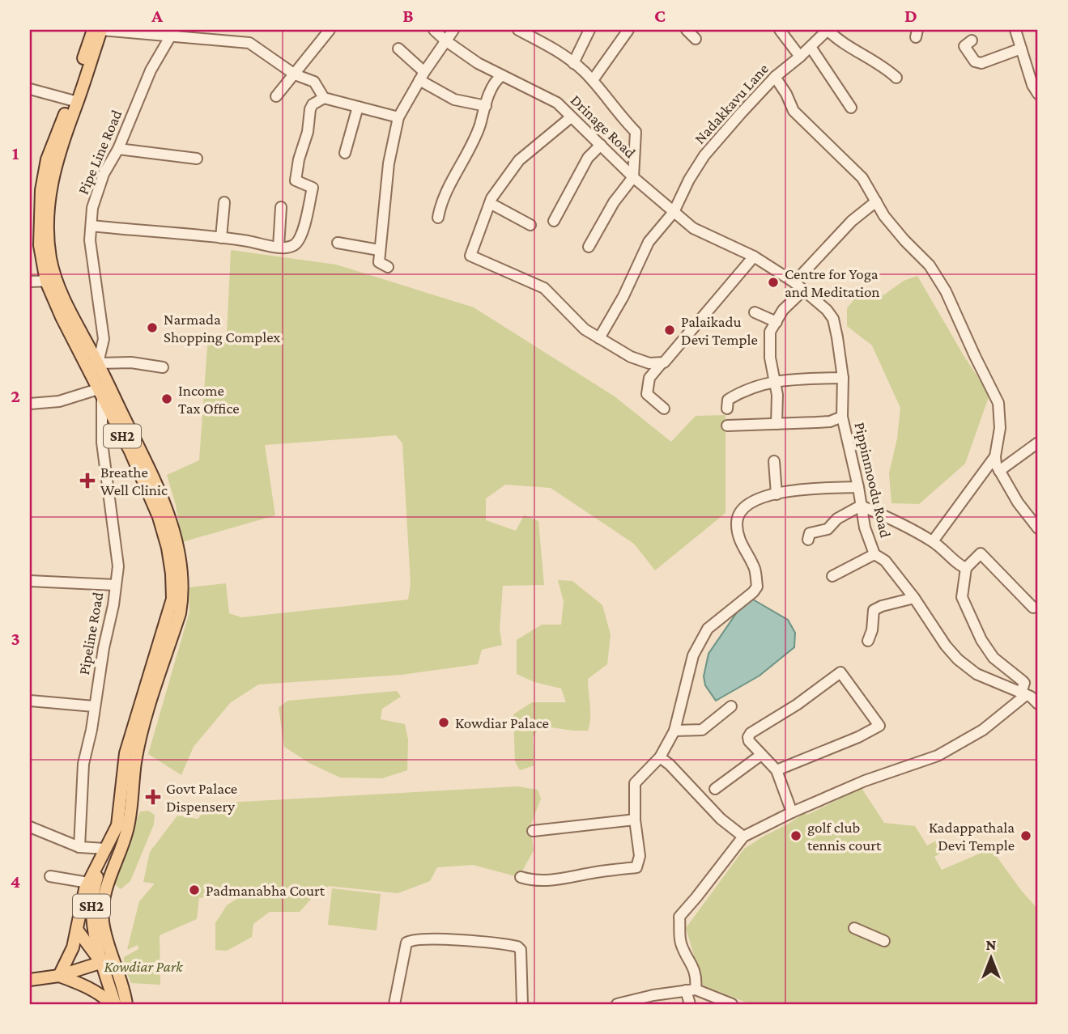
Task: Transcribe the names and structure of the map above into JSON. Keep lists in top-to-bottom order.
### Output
{
  "streets": {
    "main road": ["SH2"],
    "street": [
      "Nadakkavu Lane",
      "Drinage Road",
      "Pipe Line Road",
      "Pippinmoodu Road",
      "Pipeline Road"
    ]
  },
  "crossings": [
    ["Nadakkavu Lane", "Drinage Road"],
    ["Nadakkavu Lane", "Pippinmoodu Road"],
    ["Drinage Road", "Pippinmoodu Road"],
    ["Pipe Line Road", "SH2"],
    ["SH2", "Pipeline Road"]
  ],
  "parks": ["Kowdiar Park"],
  "places": {
    "other": [
      "Centre for Yoga and Meditation",
      "Narmada Shopping Complex",
      "Palaikadu Devi Temple",
      "Income Tax Office",
      "Kowdiar Palace",
      "golf club tennis court",
      "Kadappathala Devi Temple",
      "Padmanabha Court"
    ],
    "health": ["Breathe Well Clinic", "Govt Palace Dispensery"]
  },
  "north": "top",
  "grid": {
    "columns": [
      "A",
      "B",
      "C",
      "D"
    ],
    "rows": [
      "1",
      "2",
      "3",
      "4"
    ]
  }
}
